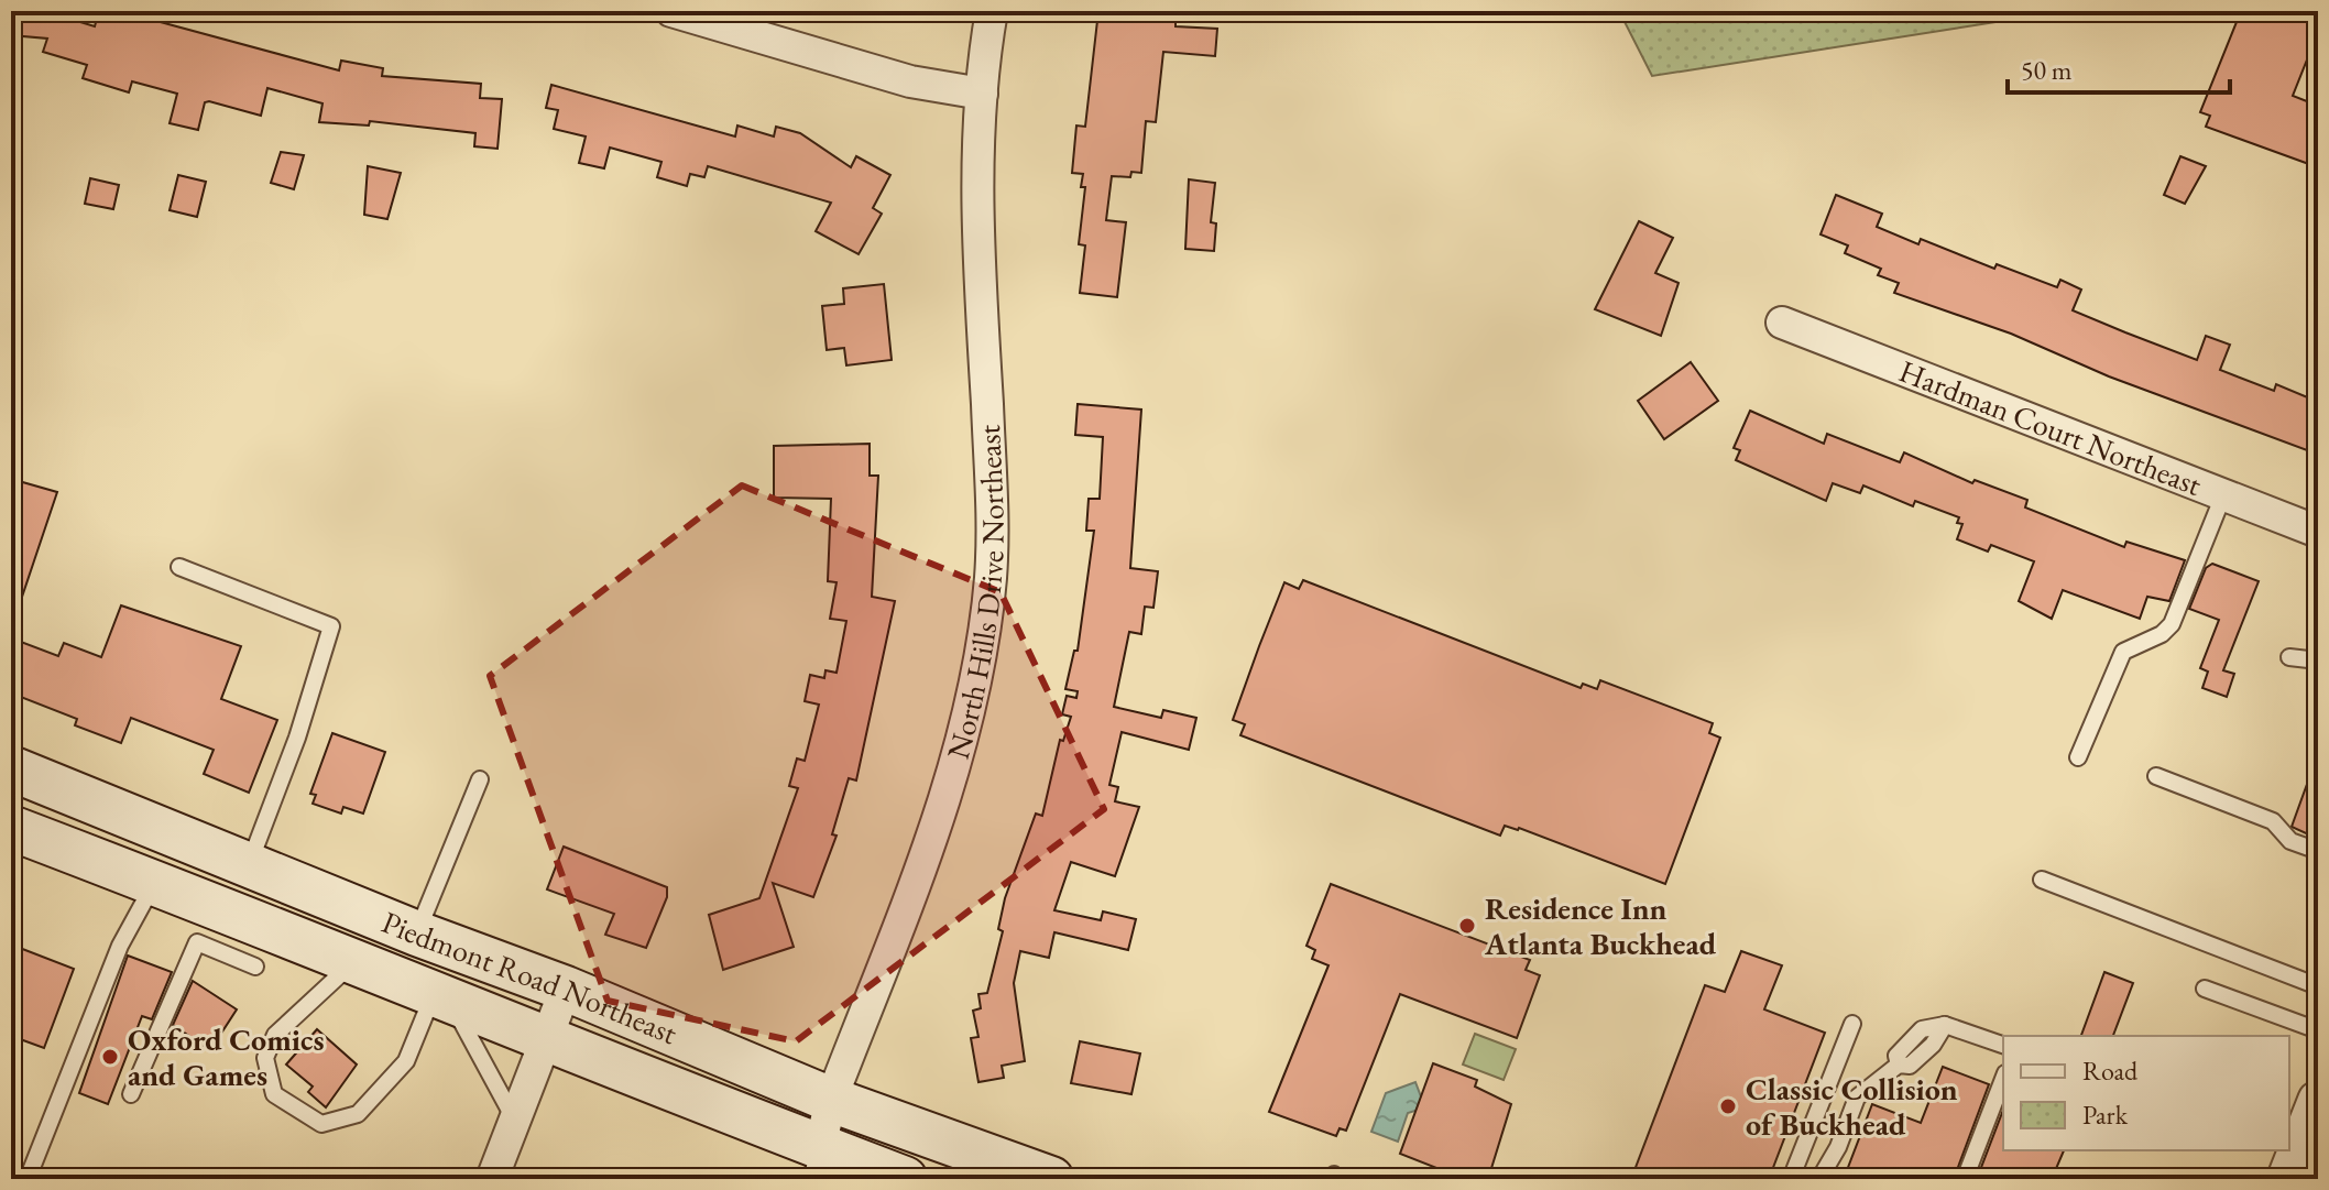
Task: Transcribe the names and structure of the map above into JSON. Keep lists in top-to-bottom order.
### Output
{
  "streets": {
    "main road": ["Piedmont Road Northeast"],
    "street": ["Hardman Court Northeast", "North Hills Drive Northeast"]
  },
  "crossings": [
    ["North Hills Drive Northeast", "Piedmont Road Northeast"]
  ],
  "places": ["Residence Inn Atlanta Buckhead", "Oxford Comics and Games", "Classic Collision of Buckhead"],
  "legend": ["Road", "Park"],
  "scale_bar": "50 m"
}
